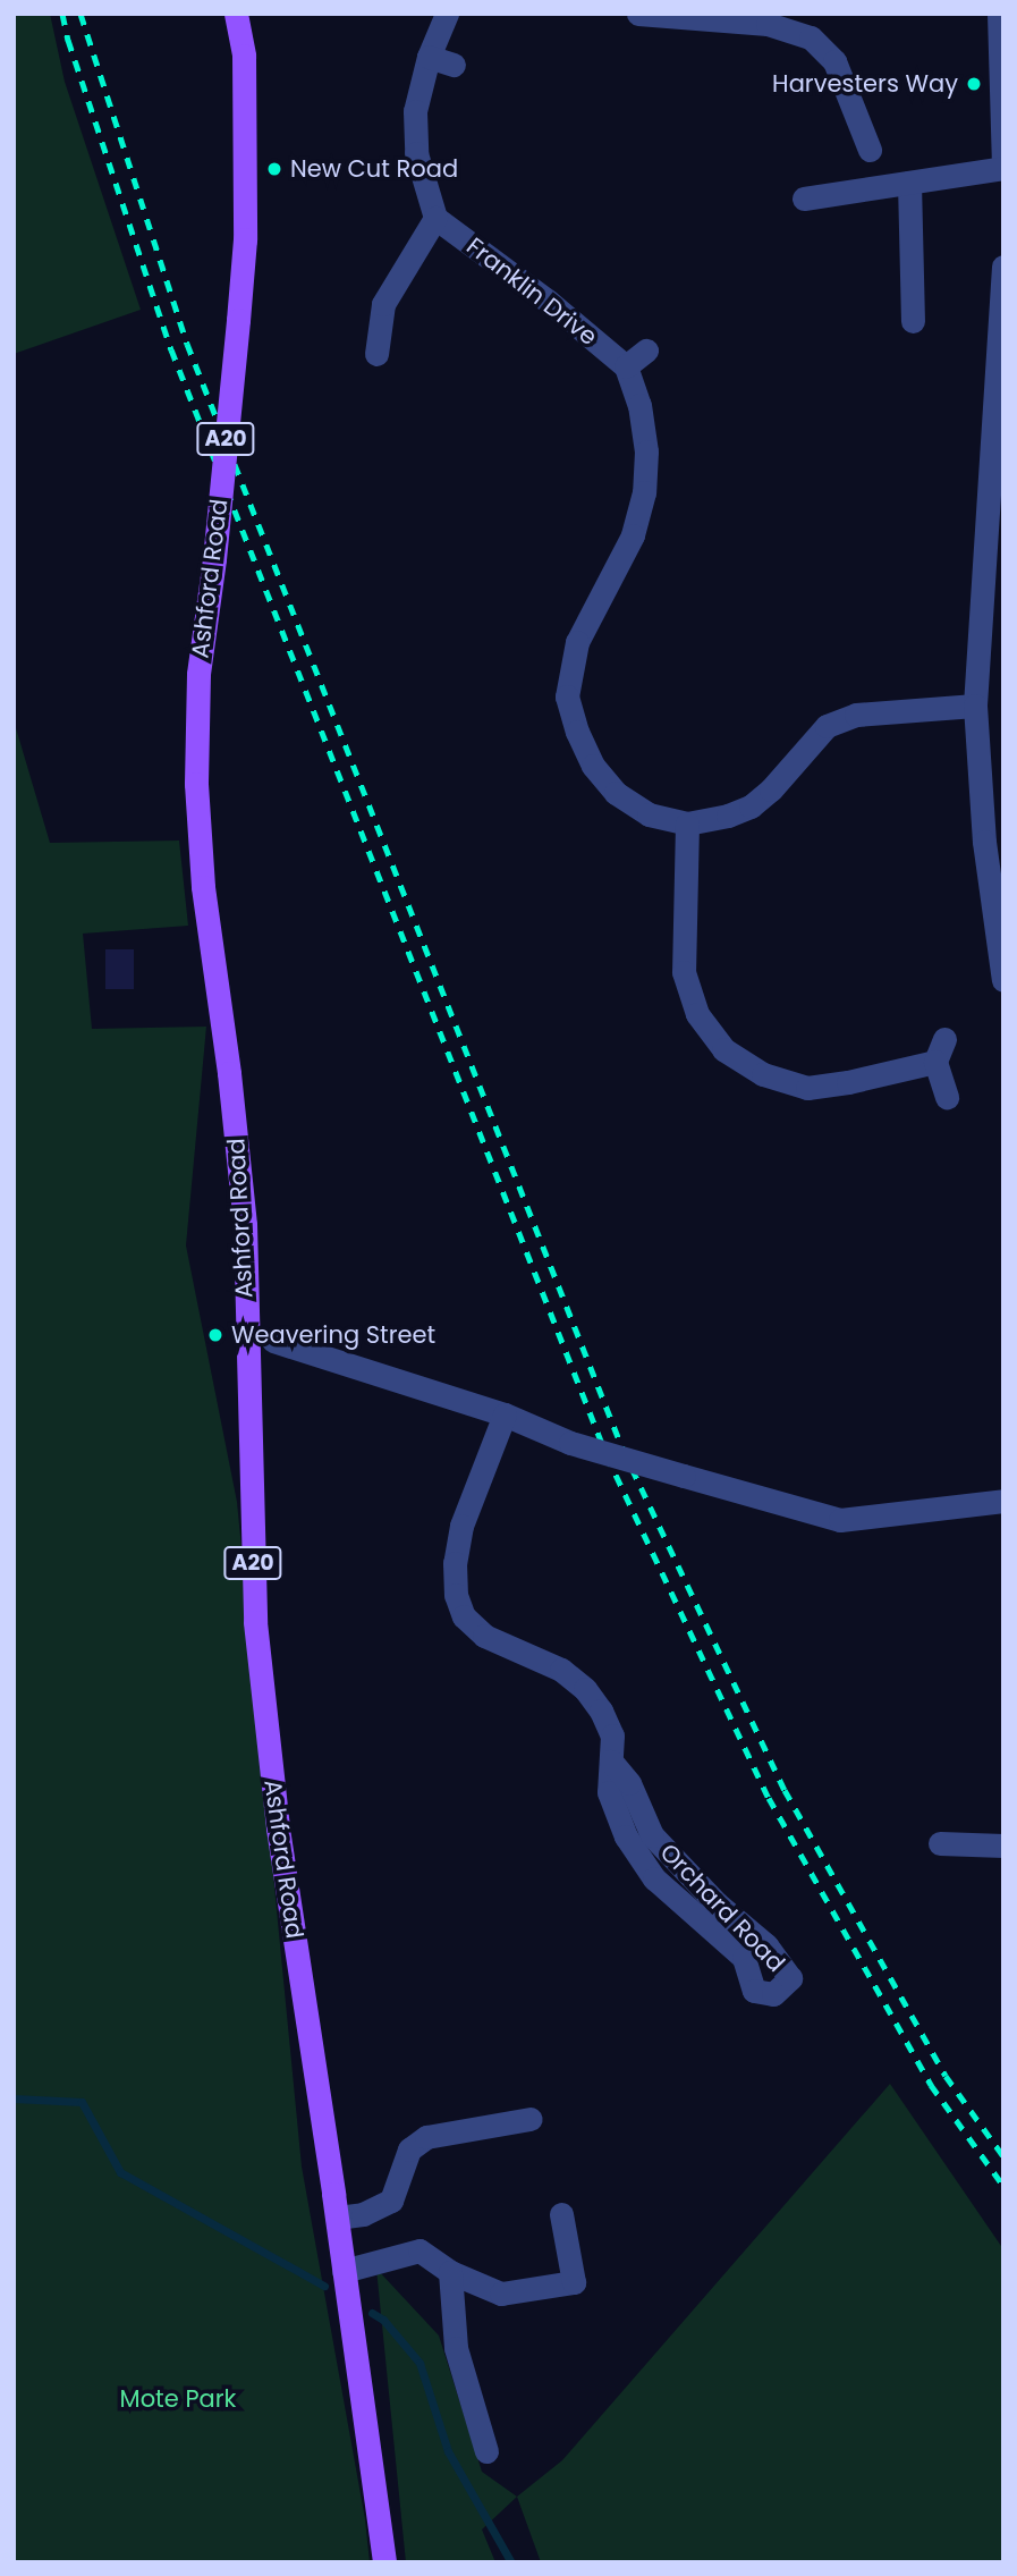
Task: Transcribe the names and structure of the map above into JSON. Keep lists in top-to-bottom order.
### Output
{
  "streets": {
    "main road": ["A20", "Ashford Road"],
    "street": ["Franklin Drive", "Orchard Road"]
  },
  "parks": ["Mote Park"],
  "places": ["Harvesters Way", "New Cut Road", "Weavering Street"]
}
